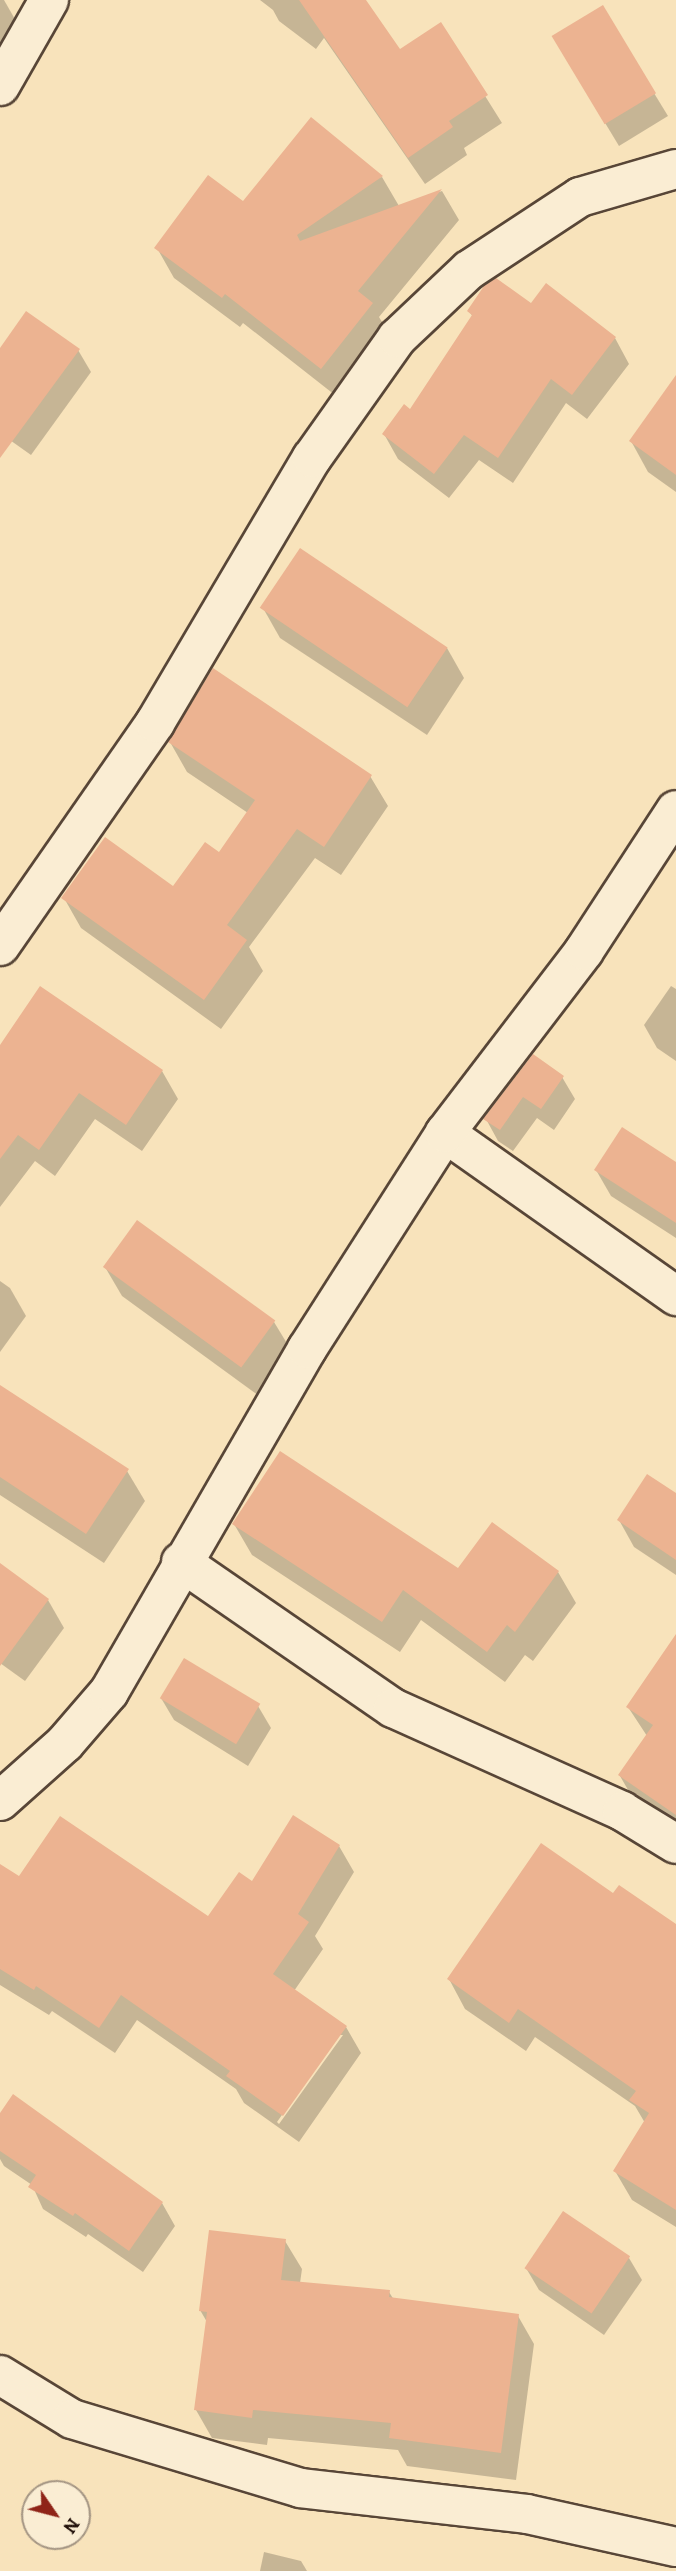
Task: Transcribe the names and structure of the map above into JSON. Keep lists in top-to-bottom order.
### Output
{
  "north": "bottom right"
}
